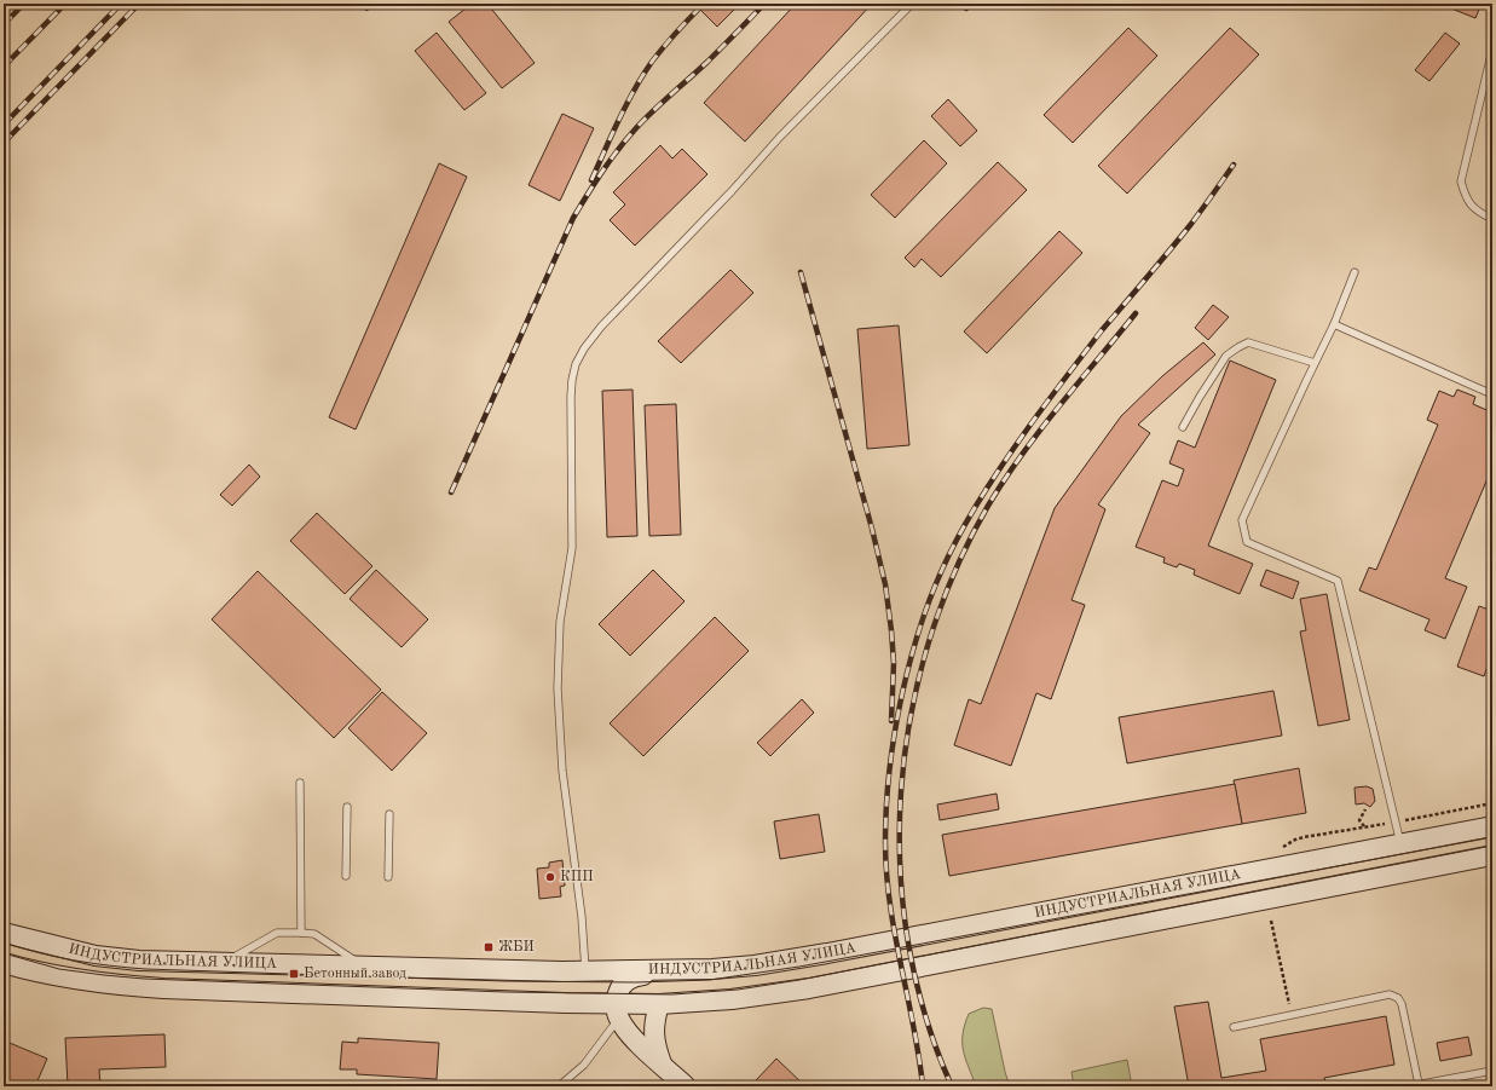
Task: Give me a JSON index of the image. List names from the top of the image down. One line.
{"streets":{"main road":["ИНДУСТРИАЛЬНАЯ УЛИЦА"]},"places":{"other":["КПП"],"transit":["ЖБИ","Бетонный завод"]}}
